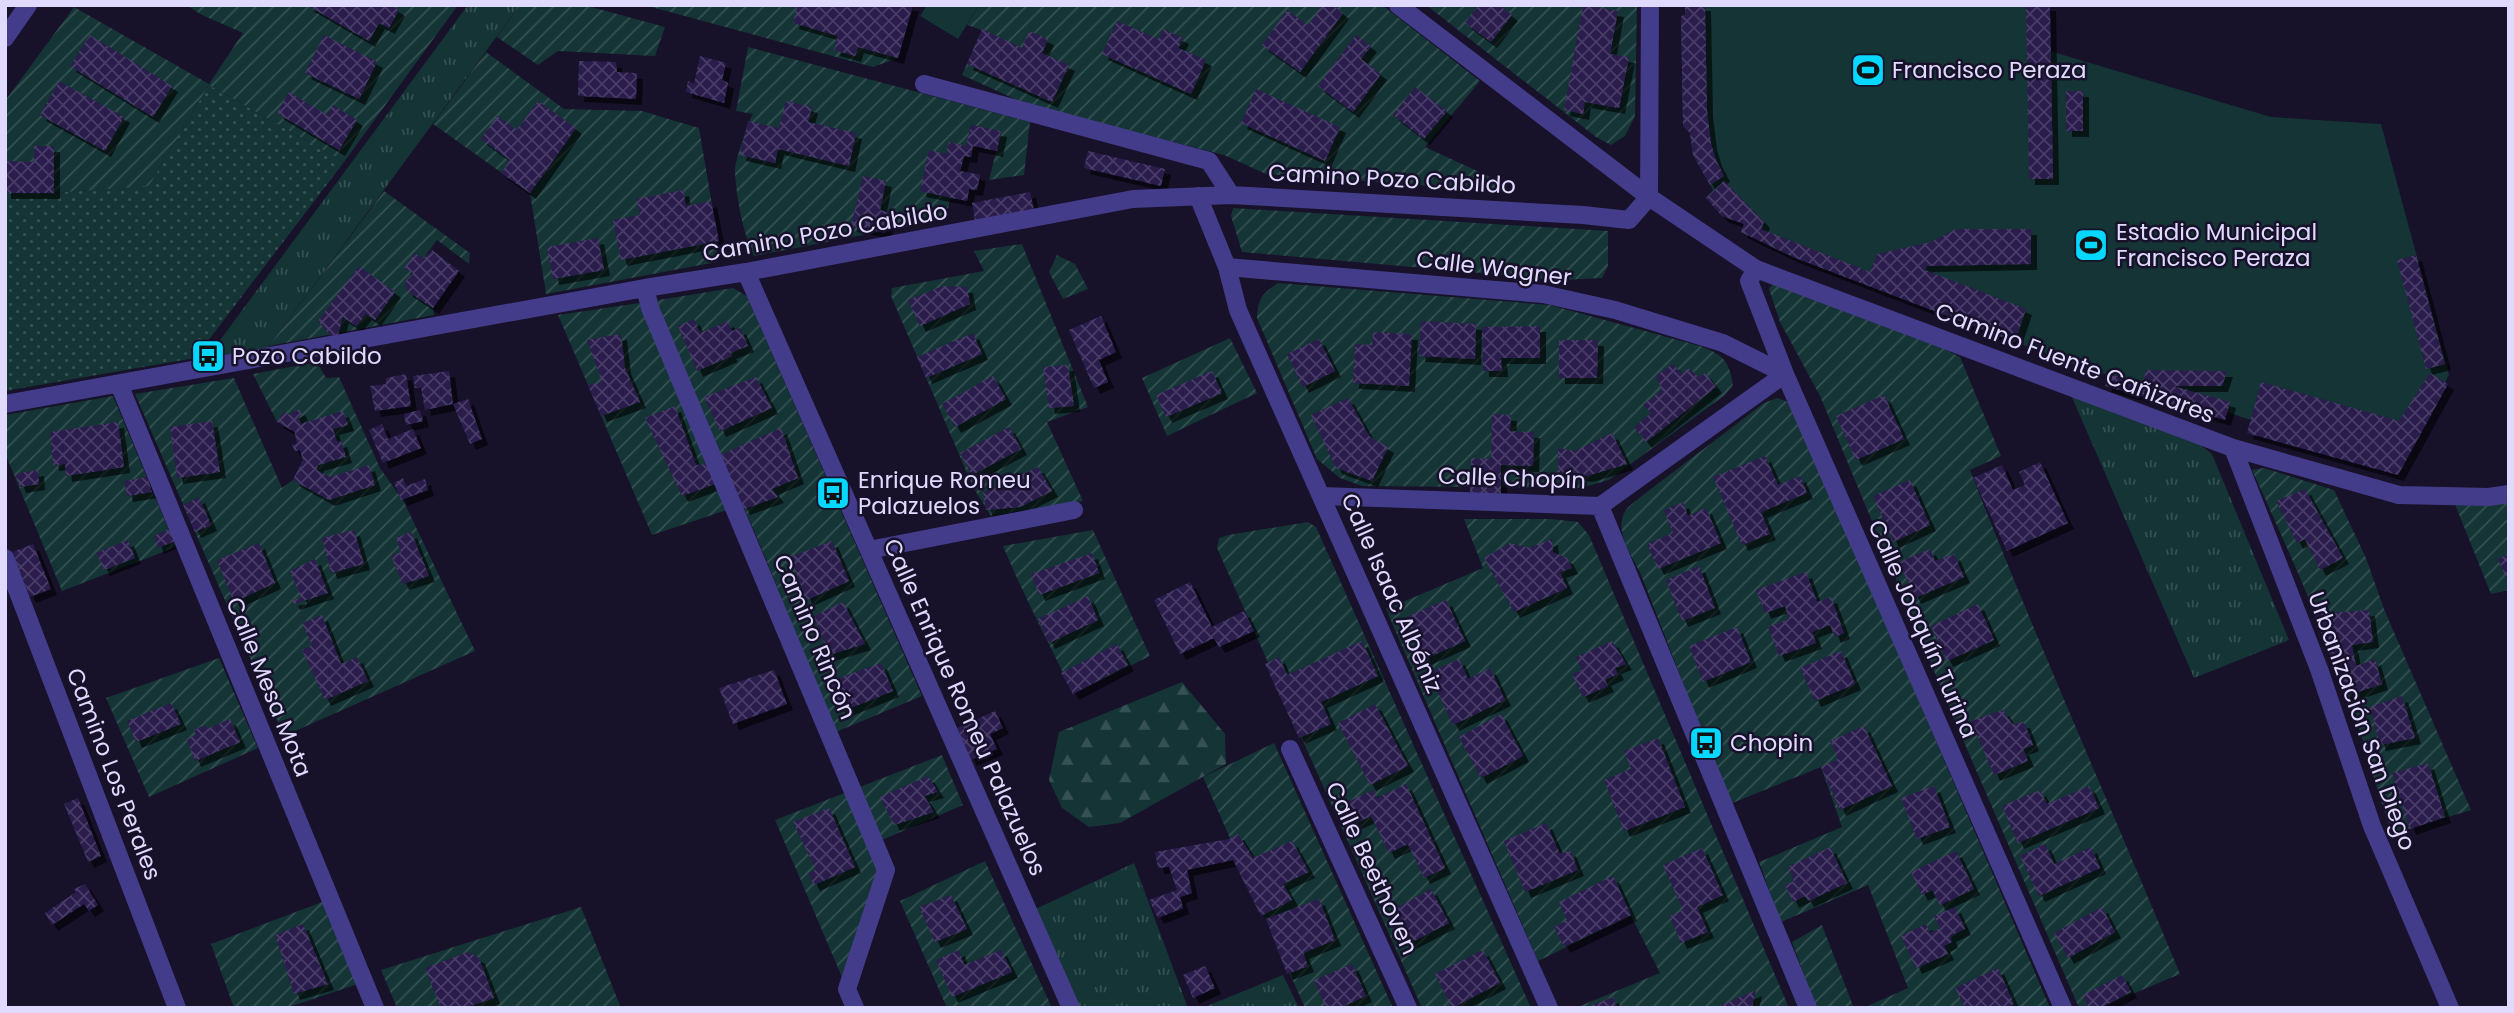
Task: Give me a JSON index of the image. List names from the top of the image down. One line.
{"streets":{"street":["Camino Pozo Cabildo","Calle Wagner","Camino Fuente Cañizares","Calle Chopín","Calle Isaac Albéniz","Calle Joaquín Turina","Camino Rincón","Calle Mesa Mota","Calle Enrique Romeu Palazuelos","Urbanización San Diego","Camino Los Perales","Calle Beethoven"]},"crossings":[["Camino Pozo Cabildo","Camino Fuente Cañizares"],["Camino Pozo Cabildo","Calle Isaac Albéniz"],["Camino Pozo Cabildo","Camino Rincón"],["Camino Pozo Cabildo","Calle Mesa Mota"],["Camino Pozo Cabildo","Calle Enrique Romeu Palazuelos"],["Calle Wagner","Calle Chopín"],["Calle Wagner","Calle Isaac Albéniz"],["Calle Wagner","Calle Joaquín Turina"],["Camino Fuente Cañizares","Calle Joaquín Turina"],["Camino Fuente Cañizares","Urbanización San Diego"],["Calle Chopín","Calle Isaac Albéniz"],["Calle Chopín","Calle Joaquín Turina"]],"places":{"sports":["Francisco Peraza","Estadio Municipal Francisco Peraza"],"bus stop":["Pozo Cabildo","Enrique Romeu Palazuelos","Chopin"]}}
